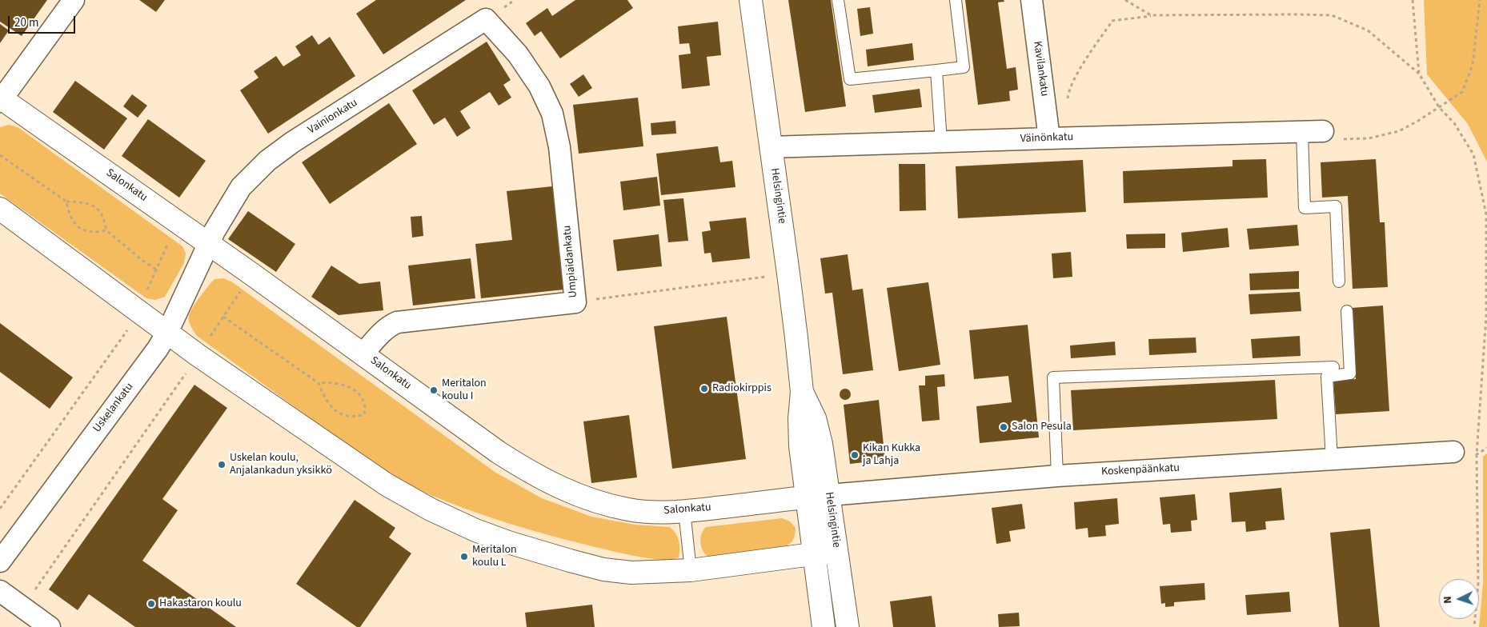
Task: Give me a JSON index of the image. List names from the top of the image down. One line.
{"streets":{"main road":["Salonkatu","Helsingintie"],"street":["Kavilankatu","Vainionkatu","Väinönkatu","Umpiaidankatu","Uskelankatu","Koskenpäänkatu"]},"crossings":[["Kavilankatu","Väinönkatu"],["Vainionkatu","Salonkatu"],["Vainionkatu","Umpiaidankatu"],["Vainionkatu","Uskelankatu"],["Väinönkatu","Helsingintie"],["Salonkatu","Helsingintie"],["Salonkatu","Umpiaidankatu"],["Salonkatu","Uskelankatu"],["Salonkatu","Koskenpäänkatu"],["Helsingintie","Koskenpäänkatu"]],"places":["Radiokirppis","Meritalon koulu I","Salon Pesula","Kikan Kukka ja Lahja","Uskelan koulu, Anjalankadun yksikkö","Meritalon koulu L","Hakastaron koulu"],"scale_bar":"20 m","north":"left"}
